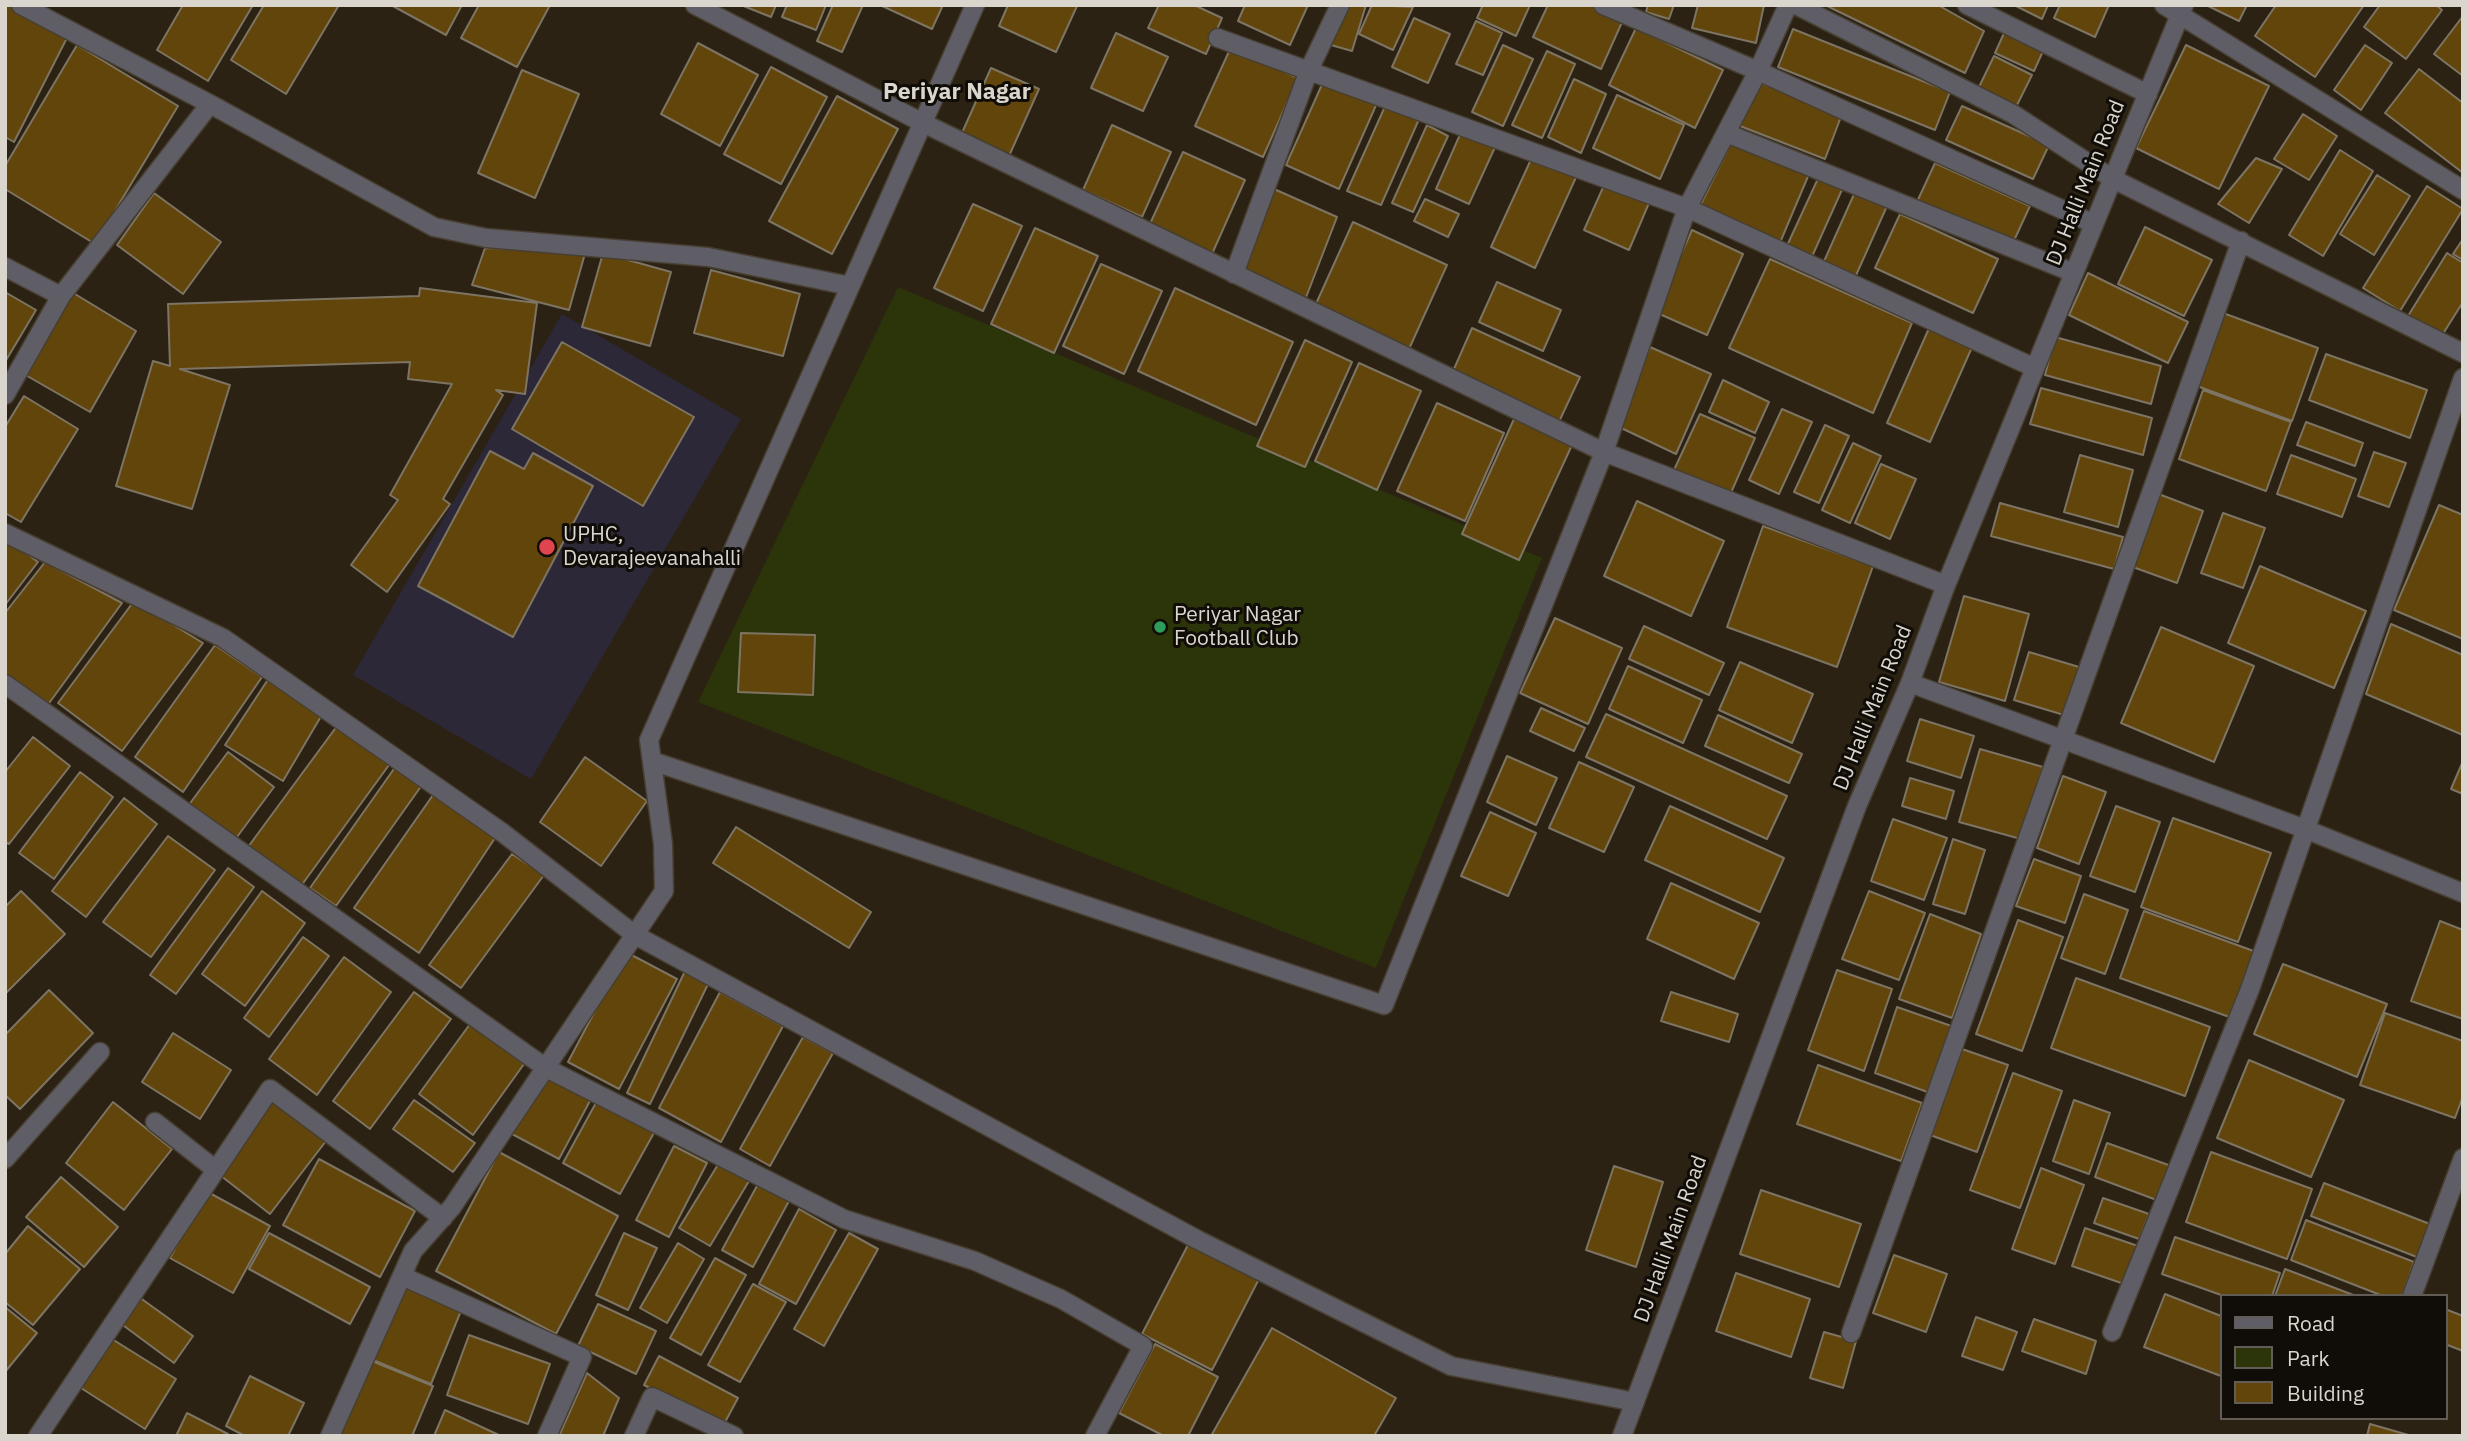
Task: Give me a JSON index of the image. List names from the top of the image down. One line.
{"streets":{"street":["DJ Halli Main Road"]},"districts":["Periyar Nagar"],"places":["UPHC, Devarajeevanahalli","Periyar Nagar Football Club"],"legend":["Road","Park","Building"]}
